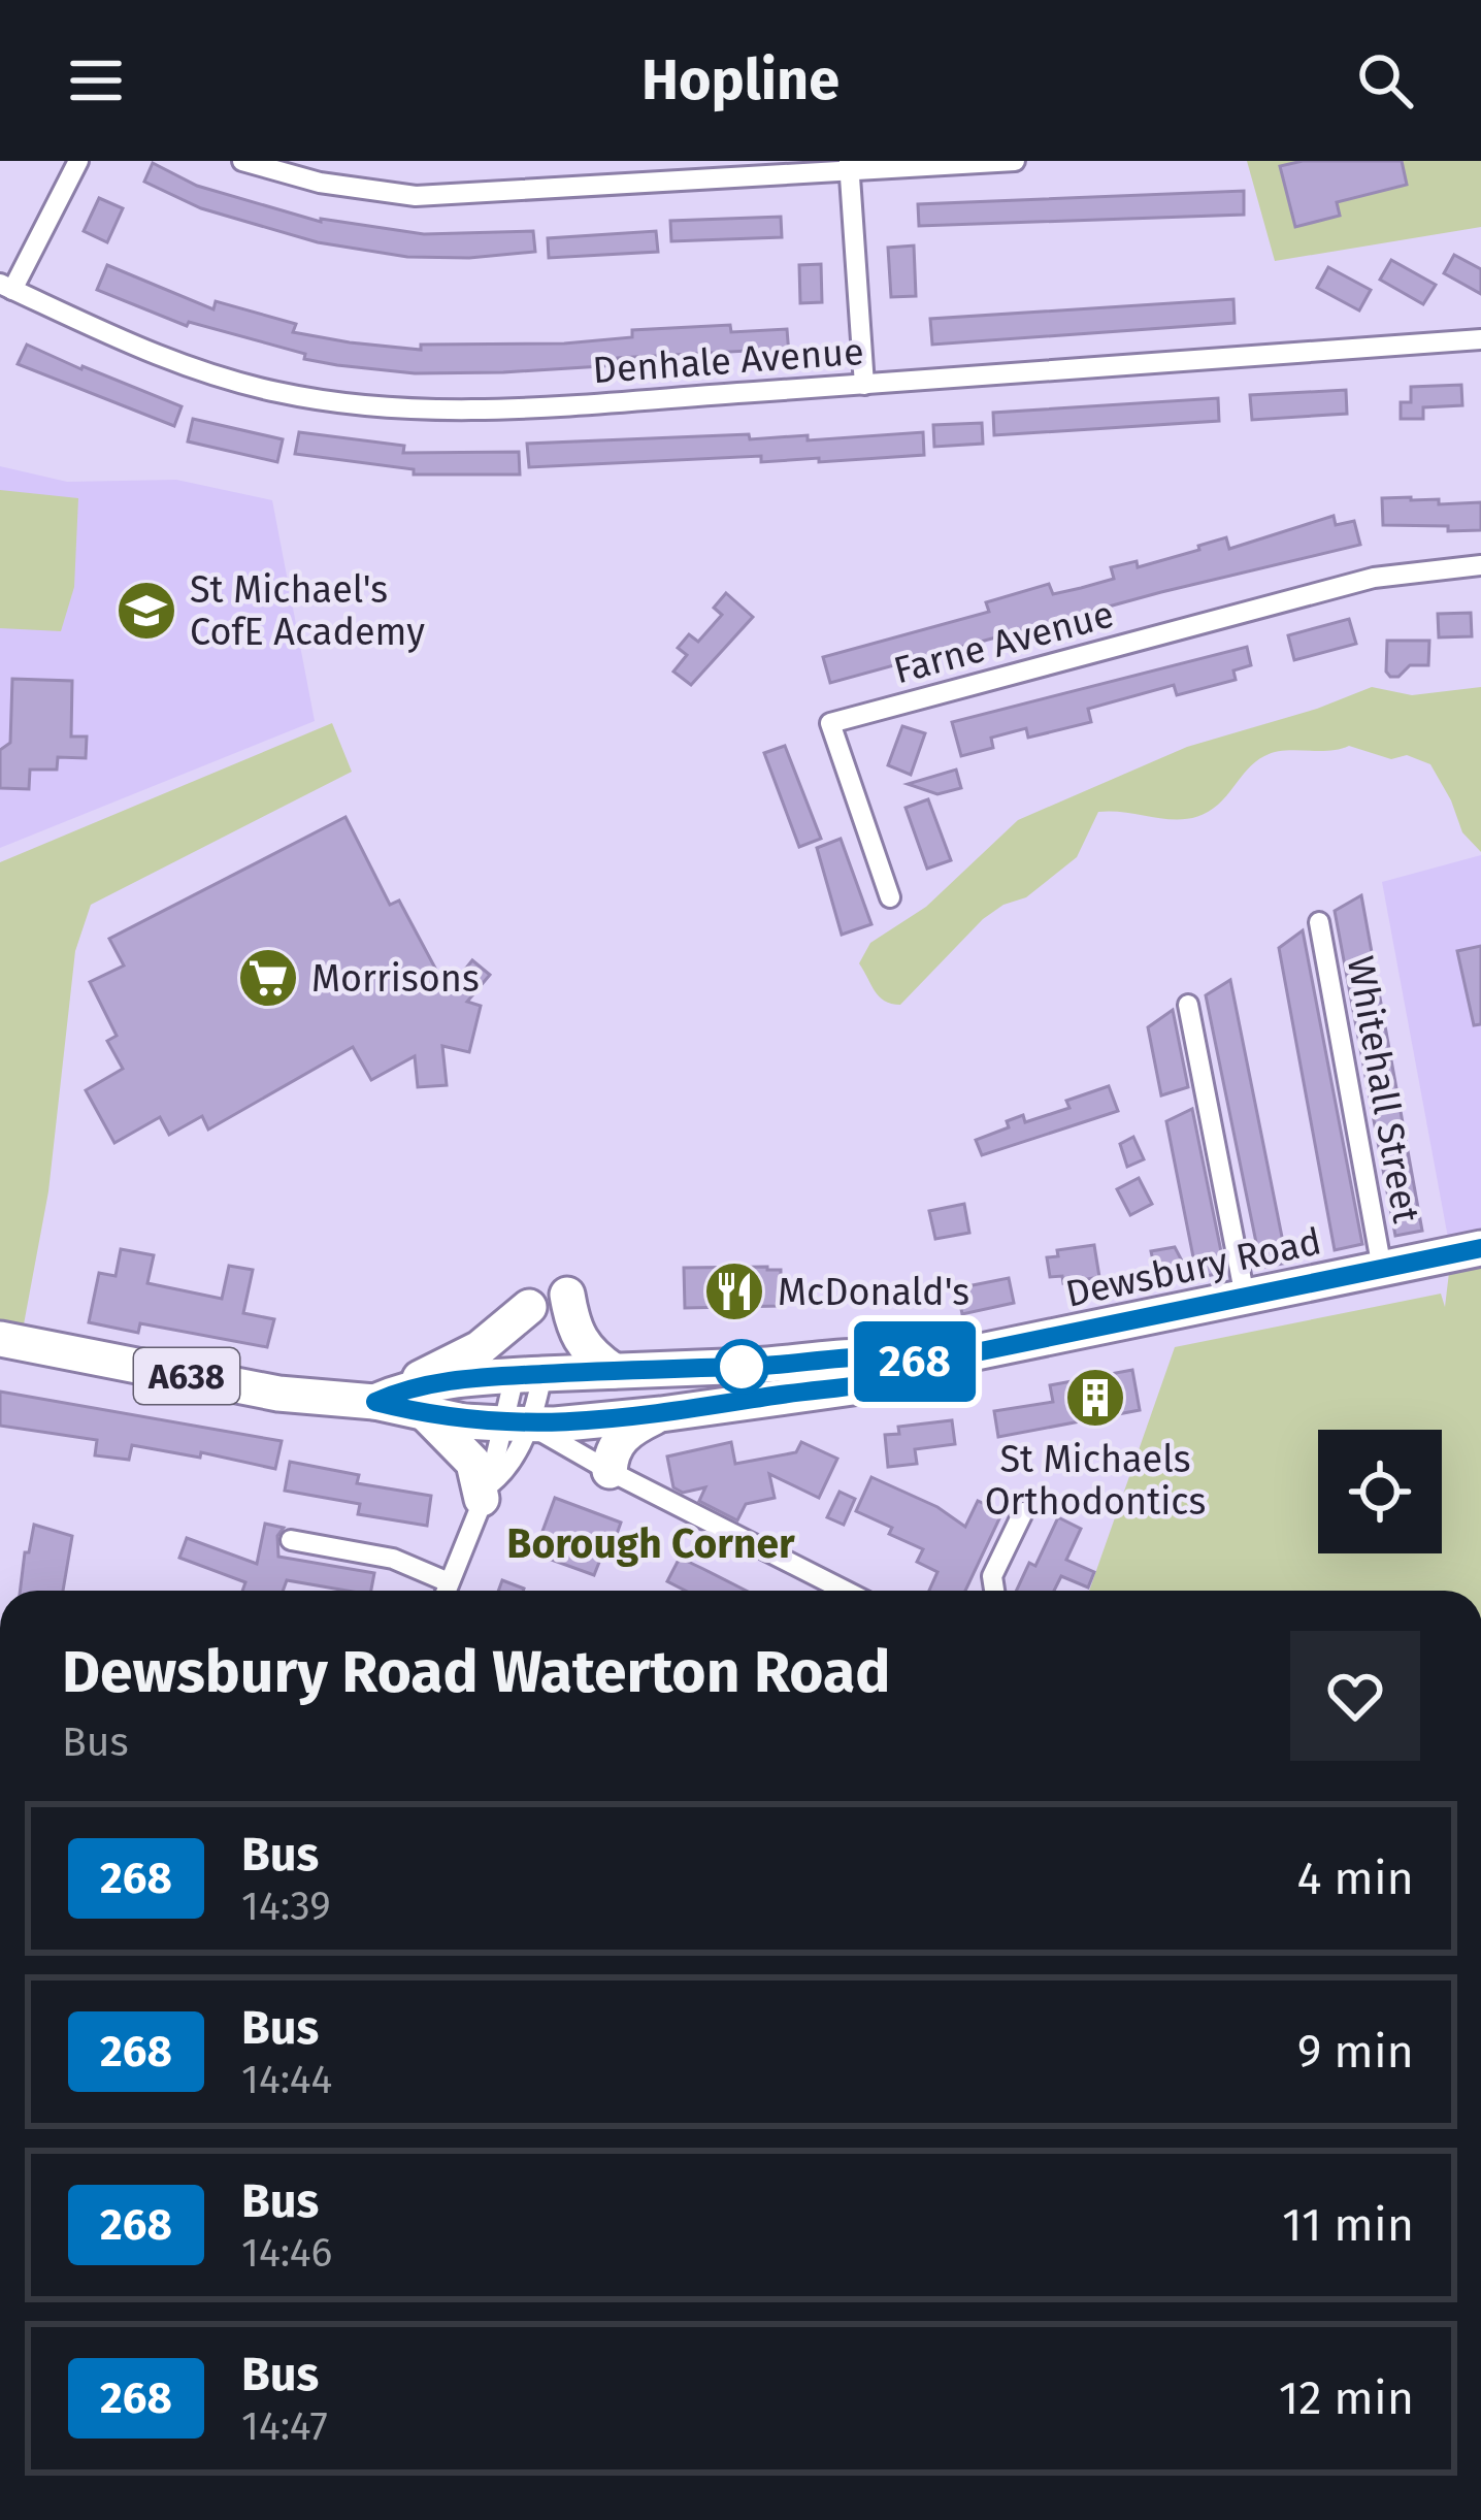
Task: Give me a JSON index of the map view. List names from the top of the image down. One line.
{"streets":{"highway":["Dewsbury Road","A638"],"street":["Denhale Avenue","Farne Avenue","Whitehall Street"]},"crossings":[["Whitehall Street","Dewsbury Road"]],"districts":["Borough Corner"],"places":{"school or university":["St Michael's CofE Academy"],"supermarket":["Morrisons"],"restaurant":["McDonald's"],"building":["St Michaels Orthodontics"]},"lines":["bus line 268"],"page":{"header":"Hopline","on_map":"268","heading":["Dewsbury Road Waterton Road","Bus"],"list":[{"mark":"268","name":"Bus","note":"14:39","value":"4 min"},{"mark":"268","name":"Bus","note":"14:44","value":"9 min"},{"mark":"268","name":"Bus","note":"14:46","value":"11 min"},{"mark":"268","name":"Bus","note":"14:47","value":"12 min"}]}}
